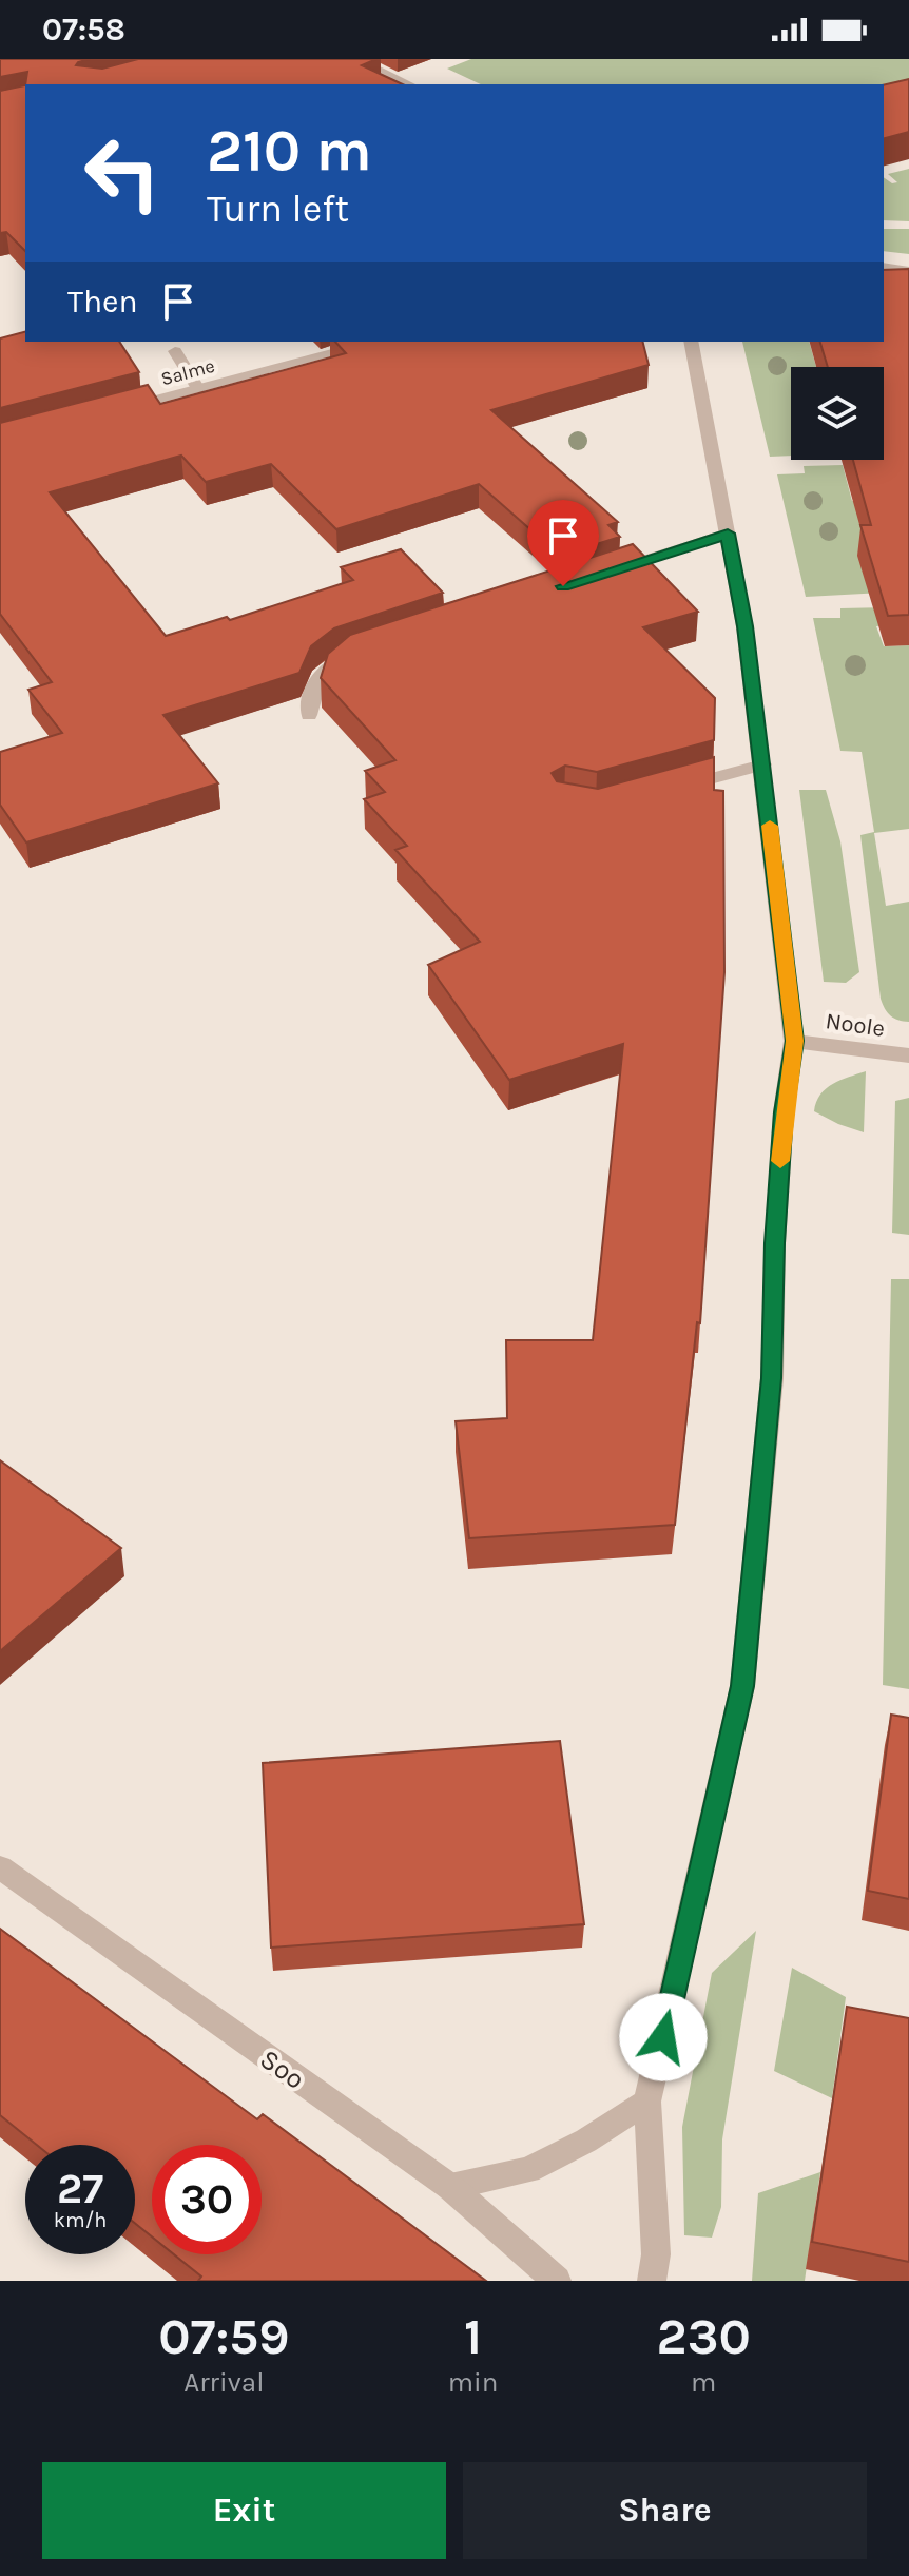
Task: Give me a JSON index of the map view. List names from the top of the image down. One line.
{"streets":{"street":["Salme","Noole","Soo"]},"page":{"status":"07:58","turn":["210 m","Turn left"],"then":"Then","speed":"27 km/h","limit":"30","eta":["07:59","Arrival","1","min","230","m"],"buttons":["Exit","Share"]}}
